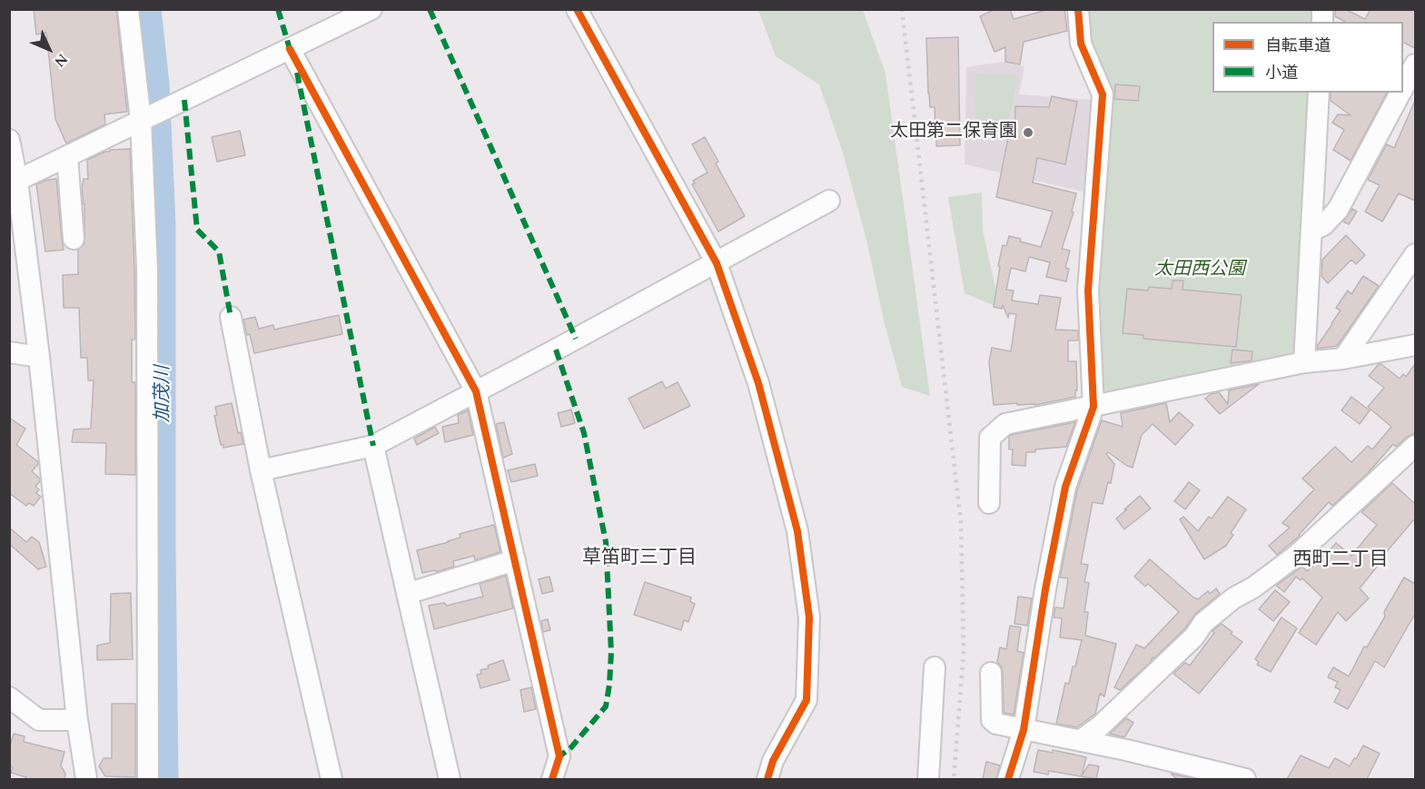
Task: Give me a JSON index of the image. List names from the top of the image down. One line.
{"districts":["草笛町三丁目","西町二丁目"],"water":["加茂川"],"parks":["太田西公園"],"places":["太田第二保育園"],"legend":["自転車道","小道"],"north":"bottom right"}
